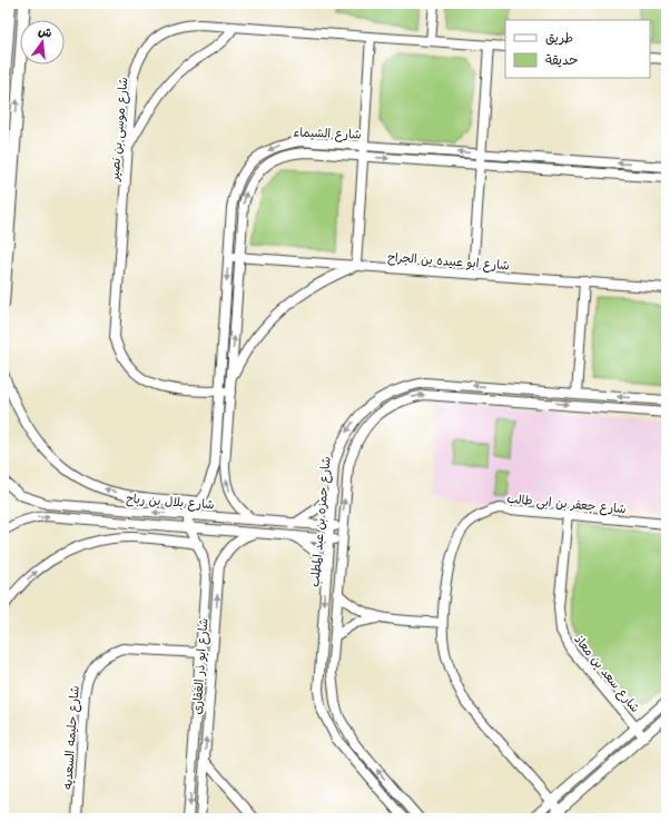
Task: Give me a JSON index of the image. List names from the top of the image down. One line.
{"streets":{"street":["شارع موسى بن نصير","شارع الشيماء","شارع ابو عبيده بن الجراح","شارع بلال بن رباح","شارع جعفر بن ابى طالب","شارع حمزه بن عبد المطلب","شارع ابو ذر الغفارى","شارع سعد بن معاذ","شارع حليمه السعديه"]},"crossings":[["شارع موسى بن نصير","شارع الشيماء"],["شارع الشيماء","شارع ابو عبيده بن الجراح"],["شارع الشيماء","شارع بلال بن رباح"],["شارع بلال بن رباح","شارع حمزه بن عبد المطلب"],["شارع بلال بن رباح","شارع ابو ذر الغفارى"],["شارع جعفر بن ابى طالب","شارع سعد بن معاذ"],["شارع ابو ذر الغفارى","شارع حليمه السعديه"]],"legend":["طريق","حديقة"],"north":"top"}
